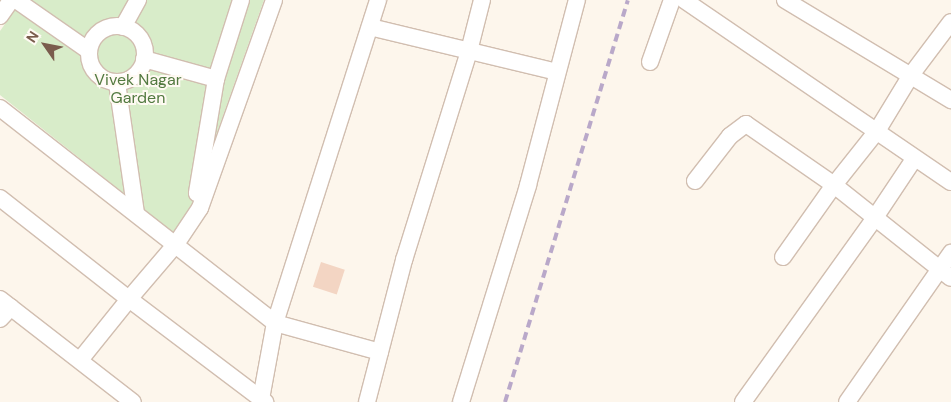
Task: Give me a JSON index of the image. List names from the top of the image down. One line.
{"parks":["Vivek Nagar Garden"],"north":"top left"}
